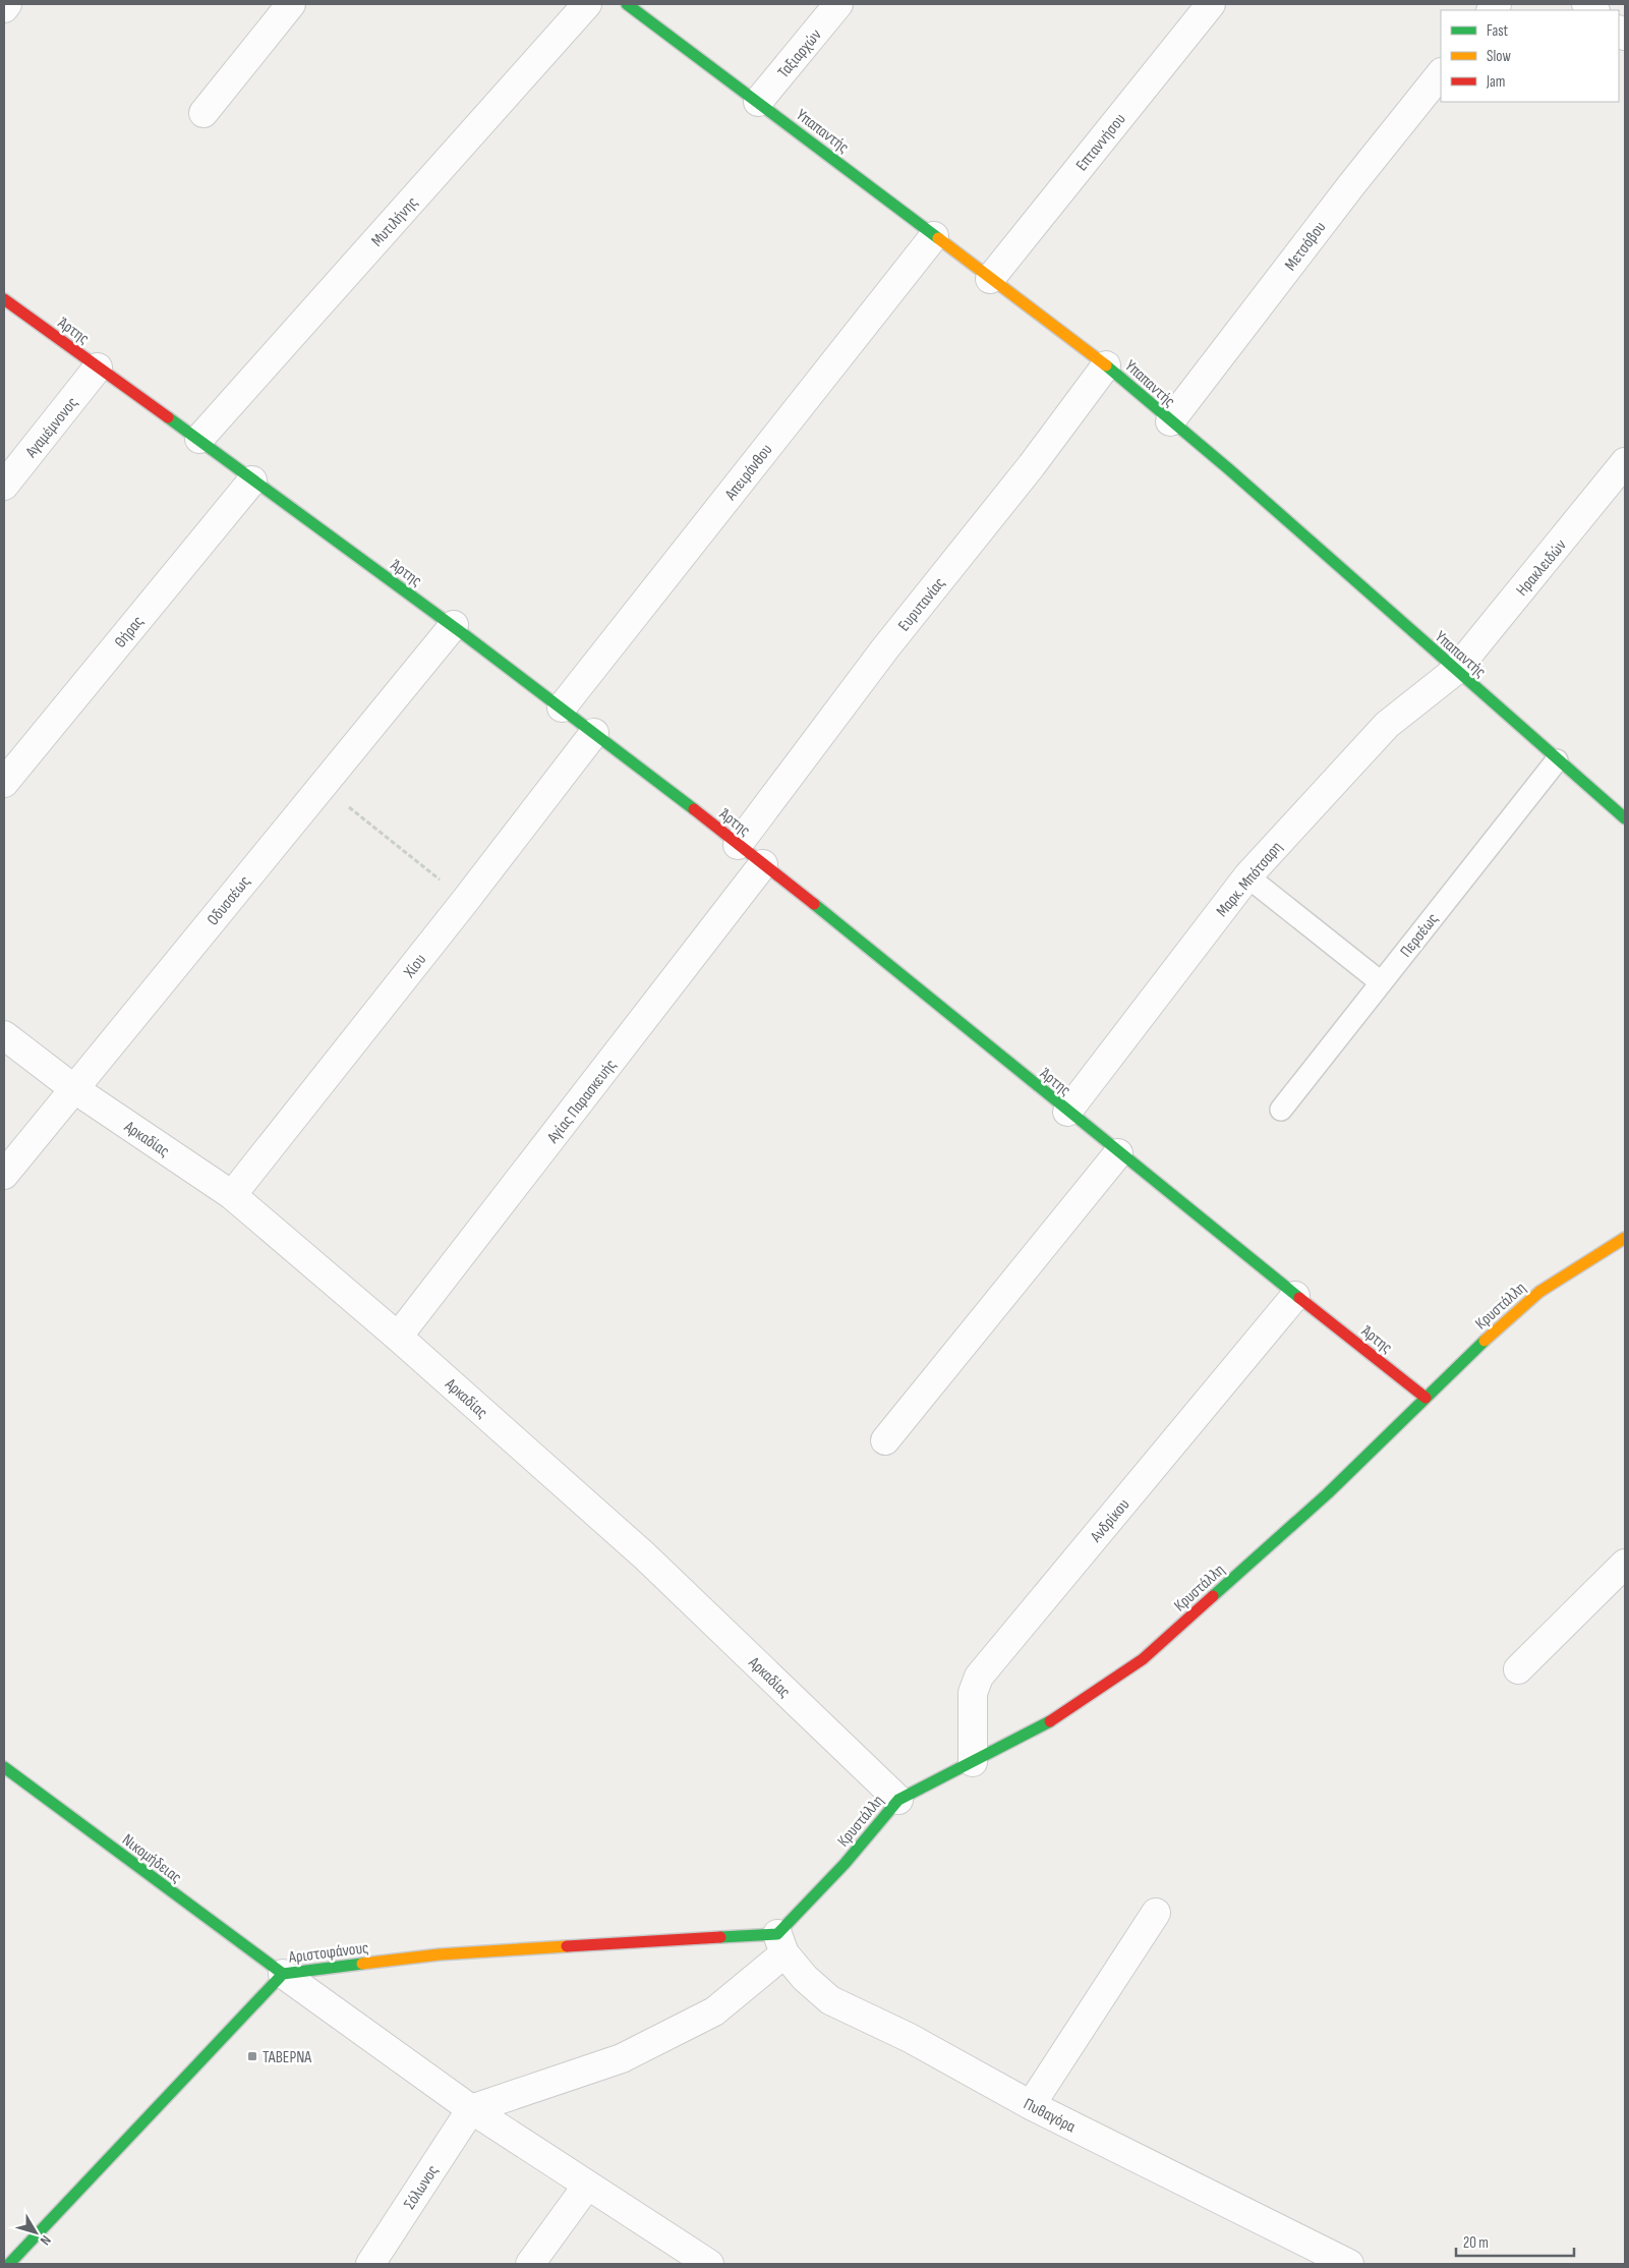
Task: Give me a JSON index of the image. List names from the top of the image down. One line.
{"streets":{"street":["Ταξιαρχών","Υπαπαντής","Επταννήσου","Μυτιλήνης","Μετσόβου","Άρτης","Αγαμέμνονος","Απειράνθου","Ηρακλειδών","Ευρυτανίας","Θήρας","Μαρκ. Μπότσαρη","Οδυσσέως","Χίου","Αγίας Παρασκευής","Αρκαδίας","Κρυστάλλη","Ανδρίκου","Νικομήδειας","Αριστοφάνους","Πυθαγόρα","Σόλωνος"],"lane":["Περσέως"]},"crossings":[["Ταξιαρχών","Υπαπαντής"],["Υπαπαντής","Επταννήσου"],["Υπαπαντής","Μετσόβου"],["Υπαπαντής","Απειράνθου"],["Υπαπαντής","Ηρακλειδών"],["Υπαπαντής","Ευρυτανίας"],["Υπαπαντής","Μαρκ. Μπότσαρη"],["Υπαπαντής","Περσέως"],["Μυτιλήνης","Άρτης"],["Άρτης","Αγαμέμνονος"],["Άρτης","Απειράνθου"],["Άρτης","Ευρυτανίας"],["Άρτης","Θήρας"],["Άρτης","Μαρκ. Μπότσαρη"],["Άρτης","Οδυσσέως"],["Άρτης","Χίου"],["Άρτης","Αγίας Παρασκευής"],["Άρτης","Κρυστάλλη"],["Άρτης","Ανδρίκου"],["Ηρακλειδών","Μαρκ. Μπότσαρη"],["Οδυσσέως","Αρκαδίας"],["Χίου","Αρκαδίας"],["Αγίας Παρασκευής","Αρκαδίας"],["Αρκαδίας","Κρυστάλλη"],["Κρυστάλλη","Ανδρίκου"],["Κρυστάλλη","Αριστοφάνους"],["Κρυστάλλη","Πυθαγόρα"],["Νικομήδειας","Αριστοφάνους"],["Αριστοφάνους","Πυθαγόρα"]],"places":{"transit":["ΤΑΒΕΡΝΑ"]},"legend":["Fast","Slow","Jam"],"scale_bar":"20 m","north":"bottom right"}
